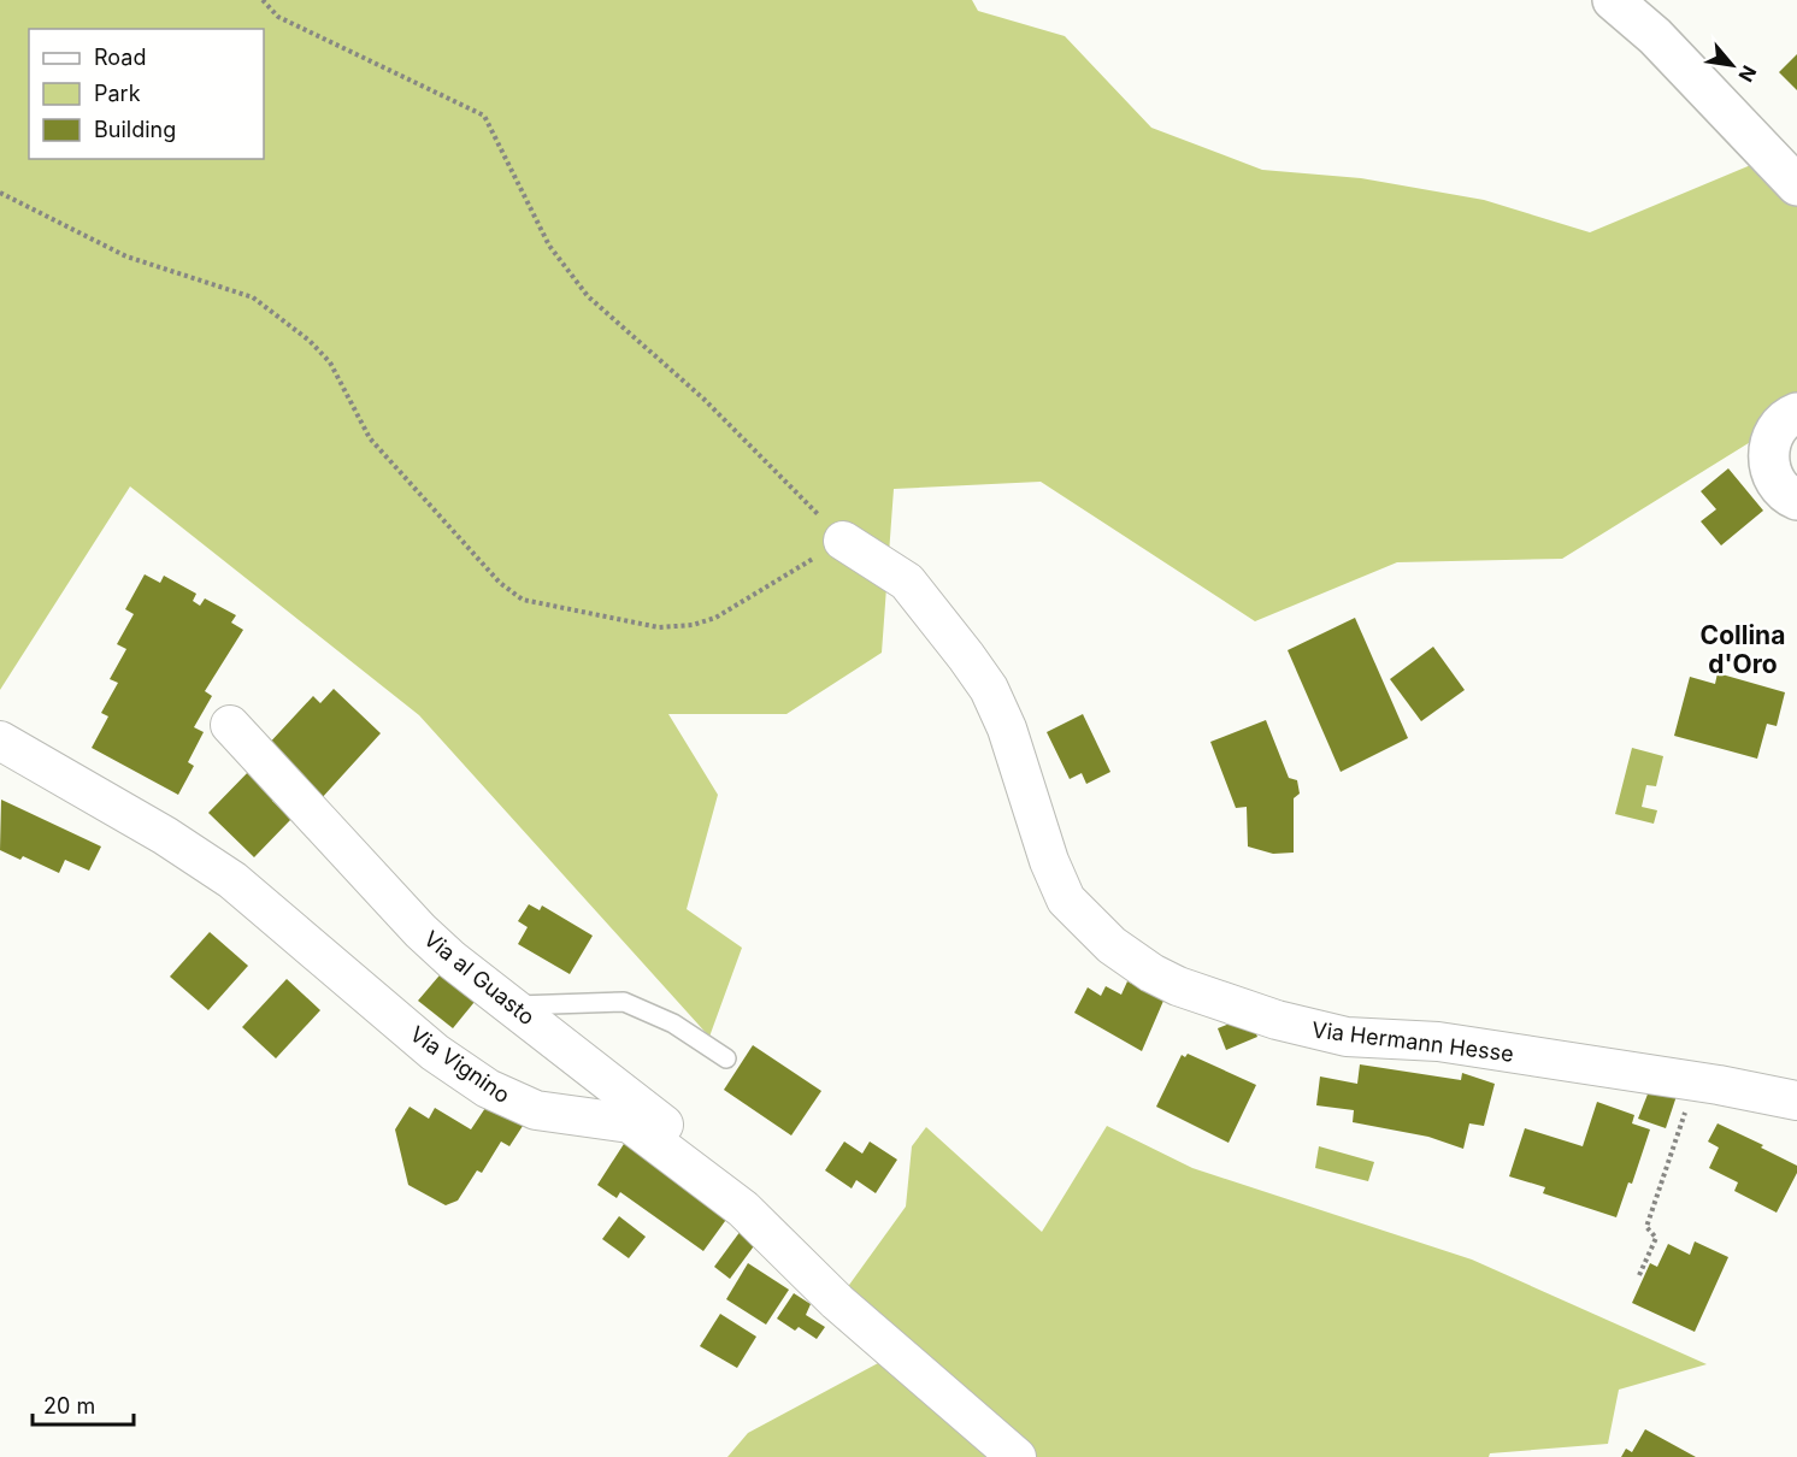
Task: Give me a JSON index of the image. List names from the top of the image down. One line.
{"streets":{"street":["Via al Guasto","Via Hermann Hesse","Via Vignino"]},"crossings":[["Via al Guasto","Via Vignino"]],"districts":["Collina d'Oro"],"legend":["Road","Park","Building"],"scale_bar":"20 m","north":"bottom right"}
